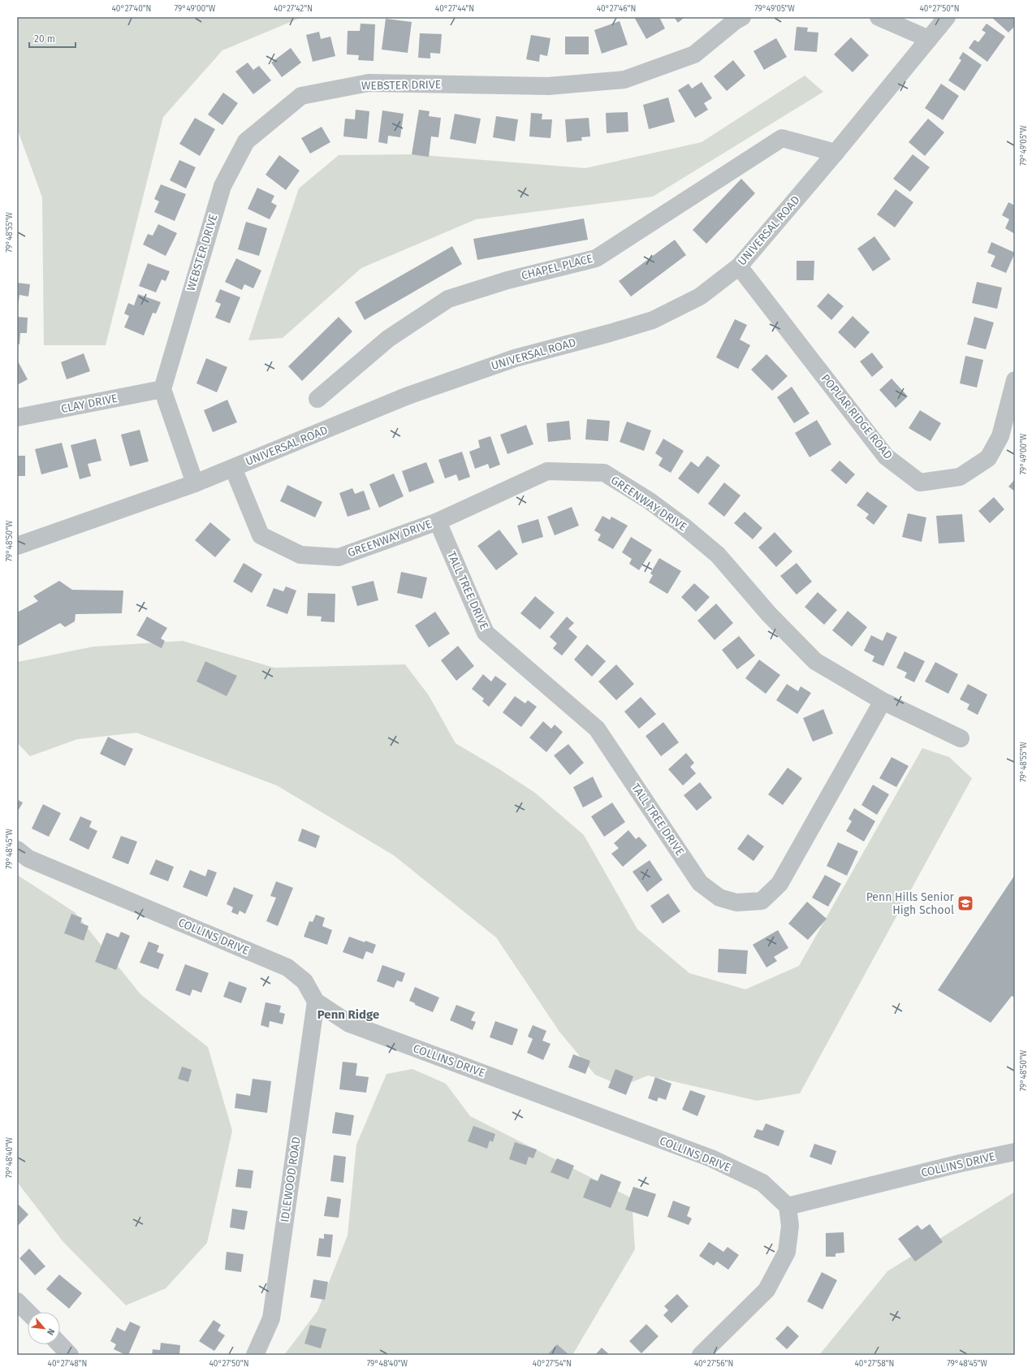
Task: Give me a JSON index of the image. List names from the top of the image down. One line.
{"streets":{"street":["WEBSTER DRIVE","UNIVERSAL ROAD","CHAPEL PLACE","CLAY DRIVE","POPLAR RIDGE ROAD","GREENWAY DRIVE","TALL TREE DRIVE","COLLINS DRIVE","IDLEWOOD ROAD"]},"crossings":[["WEBSTER DRIVE","CLAY DRIVE"],["UNIVERSAL ROAD","CHAPEL PLACE"],["UNIVERSAL ROAD","POPLAR RIDGE ROAD"],["UNIVERSAL ROAD","GREENWAY DRIVE"],["GREENWAY DRIVE","TALL TREE DRIVE"],["COLLINS DRIVE","IDLEWOOD ROAD"]],"districts":["Penn Ridge"],"places":{"school or university":["Penn Hills Senior High School"]},"scale_bar":"20 m","north":"bottom right","coordinates":["40°27'40\"N","79°49'00\"W","40°27'42\"N","40°27'44\"N","40°27'46\"N","79°49'05\"W","40°27'50\"N","79°48'55\"W","79°48'50\"W","79°48'45\"W","79°48'40\"W","40°27'48\"N","40°27'54\"N","40°27'56\"N","40°27'58\"N"]}
